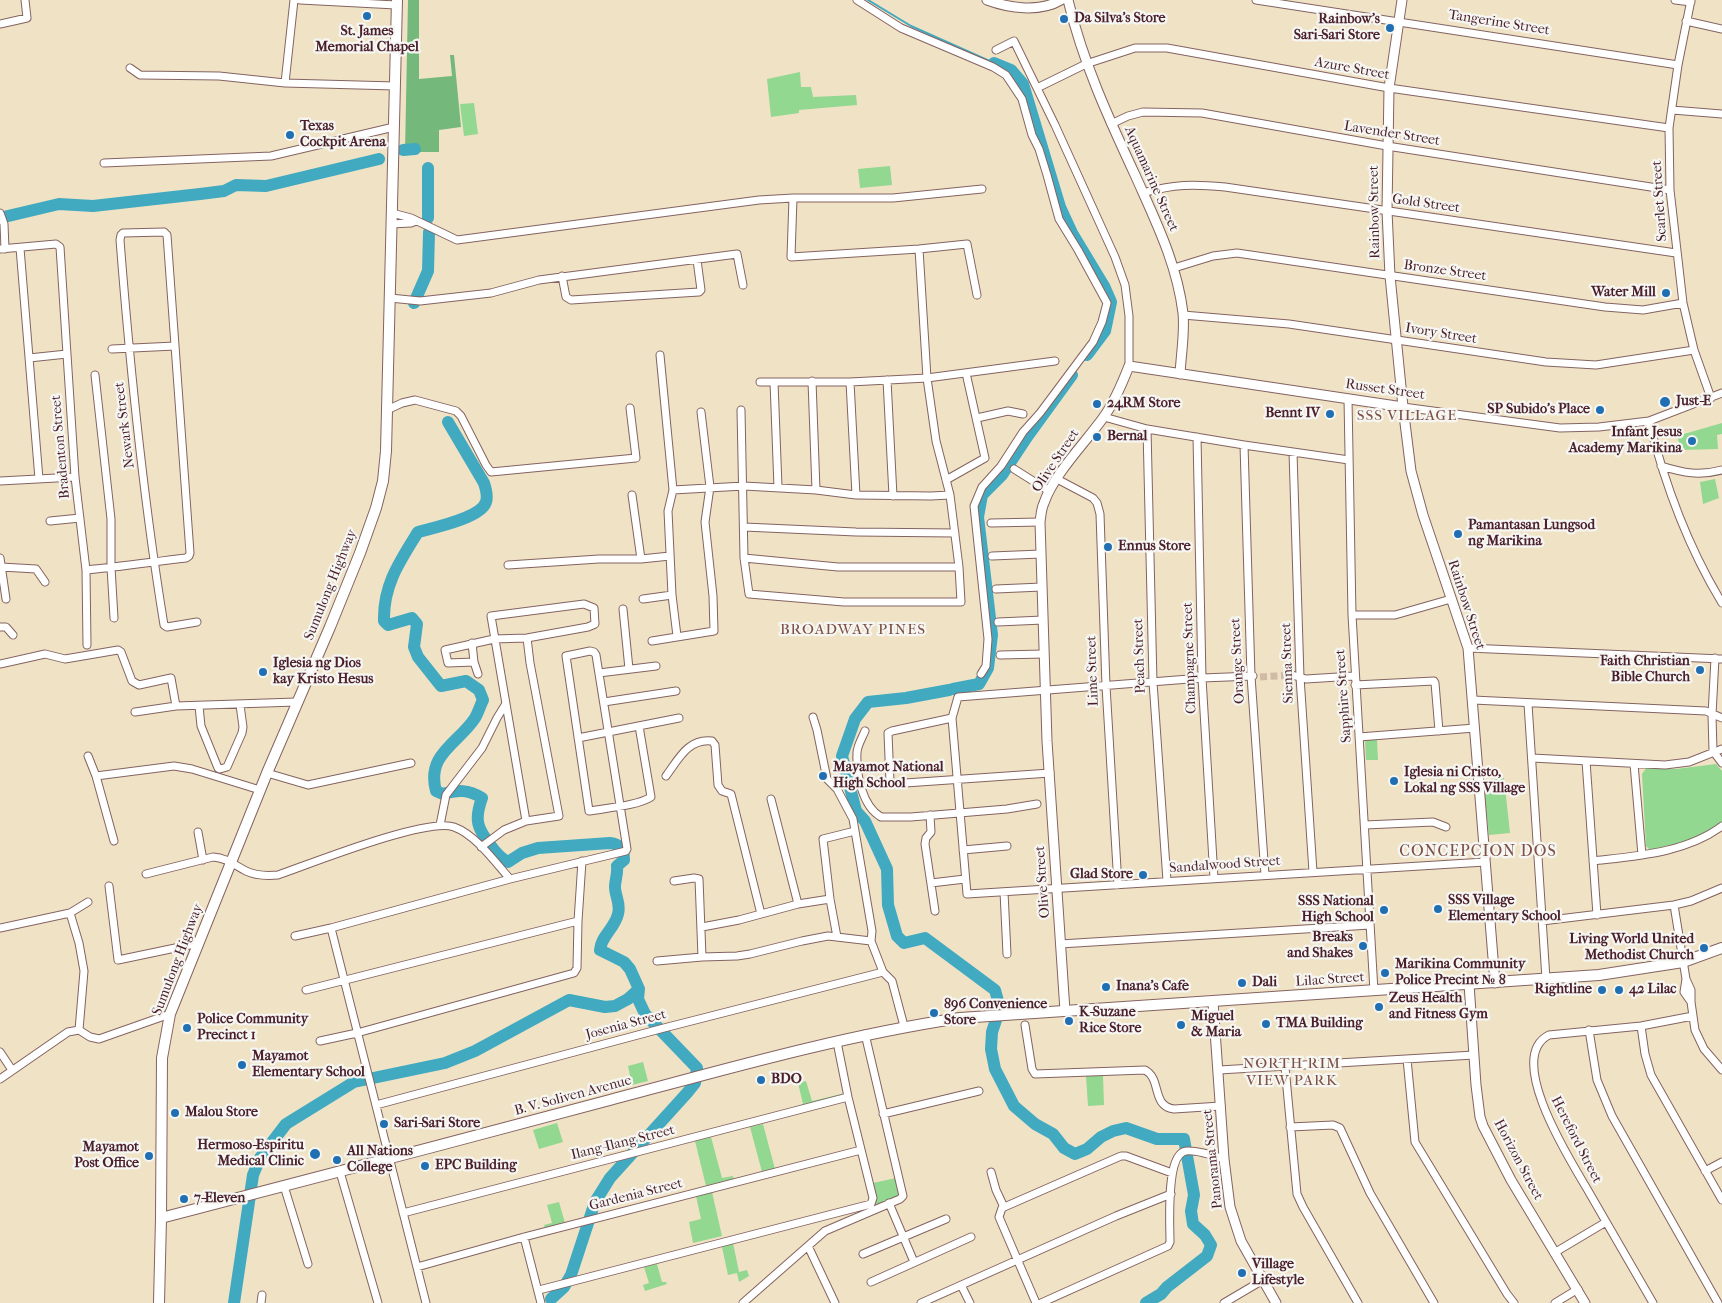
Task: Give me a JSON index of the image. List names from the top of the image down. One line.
{"streets":{"main road":["Sumulong Highway","Lilac Street","B. V. Soliven Avenue"],"street":["Tangerine Street","Azure Street","Lavender Street","Aquamarine Street","Scarlet Street","Gold Street","Rainbow Street","Bronze Street","Ivory Street","Russet Street","Newark Street","Bradenton Street","Olive Street","Peach Street","Champagne Street","Orange Street","Sienna Street","Lime Street","Sapphire Street","Sandalwood Street","Josenia Street","Hereford Street","Ilang-Ilang Street","Panorama Street","Horizon Street","Gardenia Street"]},"crossings":[["Tangerine Street","Scarlet Street"],["Tangerine Street","Rainbow Street"],["Azure Street","Aquamarine Street"],["Azure Street","Scarlet Street"],["Azure Street","Rainbow Street"],["Azure Street","Olive Street"],["Lavender Street","Aquamarine Street"],["Lavender Street","Scarlet Street"],["Lavender Street","Rainbow Street"],["Aquamarine Street","Gold Street"],["Aquamarine Street","Bronze Street"],["Aquamarine Street","Ivory Street"],["Aquamarine Street","Russet Street"],["Scarlet Street","Gold Street"],["Scarlet Street","Bronze Street"],["Scarlet Street","Ivory Street"],["Scarlet Street","Russet Street"],["Gold Street","Rainbow Street"],["Rainbow Street","Bronze Street"],["Rainbow Street","Ivory Street"],["Rainbow Street","Russet Street"],["Rainbow Street","Sandalwood Street"],["Rainbow Street","Lilac Street"],["Russet Street","Olive Street"],["Russet Street","Sapphire Street"],["Olive Street","Lime Street"],["Olive Street","Sandalwood Street"],["Olive Street","Lilac Street"],["Sumulong Highway","B. V. Soliven Avenue"],["Peach Street","Sandalwood Street"],["Champagne Street","Sandalwood Street"],["Orange Street","Sandalwood Street"],["Sienna Street","Sandalwood Street"],["Lime Street","Sandalwood Street"],["Sapphire Street","Sandalwood Street"],["Sapphire Street","Lilac Street"],["Lilac Street","B. V. Soliven Avenue"],["Lilac Street","Panorama Street"],["Lilac Street","Horizon Street"]],"districts":["SSS VILLAGE","BROADWAY PINES","CONCEPCION DOS","NORTH RIM VIEW PARK"],"places":["St. James Memorial Chapel","Da Silva's Store","Rainbow's Sari-Sari Store","Texas Cockpit Arena","Water Mill","Just-E","24RM Store","SP Subido's Place","Bennt IV","Bernal","Infant Jesus Academy Marikina","Pamantasan Lungsod ng Marikina","Ennus Store","Faith Christian Bible Church","Iglesia ng Dios kay Kristo Hesus","Mayamot National High School","Iglesia ni Cristo, Lokal ng SSS Village","Glad Store","SSS Village Elementary School","SSS National High School","Breaks and Shakes","Living World United Methodist Church","Marikina Community Police Precint № 8","Dali","Inana's Cafe","Rightline","42 Lilac","Zeus Health and Fitness Gym","896 Convenience Store","K-Suzane Rice Store","TMA Building","Miguel & Maria","Police Community Precinct 1","Mayamot Elementary School","BDO","Malou Store","Sari-Sari Store","Hermoso-Espiritu Medical Clinic","Mayamot Post Office","All Nations College","EPC Building","7-Eleven","Village Lifestyle"]}
